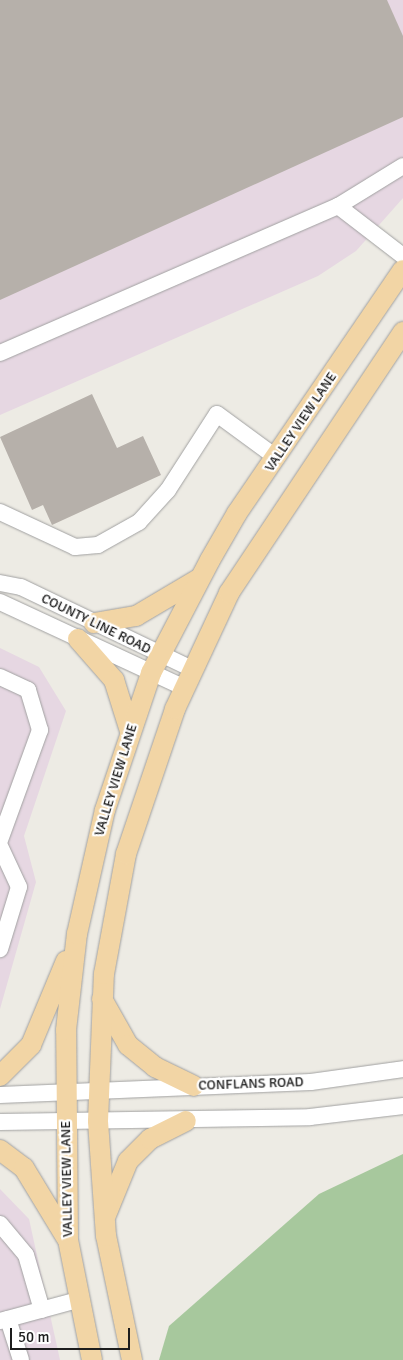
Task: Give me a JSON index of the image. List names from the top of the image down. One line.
{"streets":{"main road":["VALLEY VIEW LANE"],"street":["COUNTY LINE ROAD","CONFLANS ROAD"]},"crossings":[["VALLEY VIEW LANE","COUNTY LINE ROAD"],["VALLEY VIEW LANE","CONFLANS ROAD"]],"scale_bar":"50 m"}
